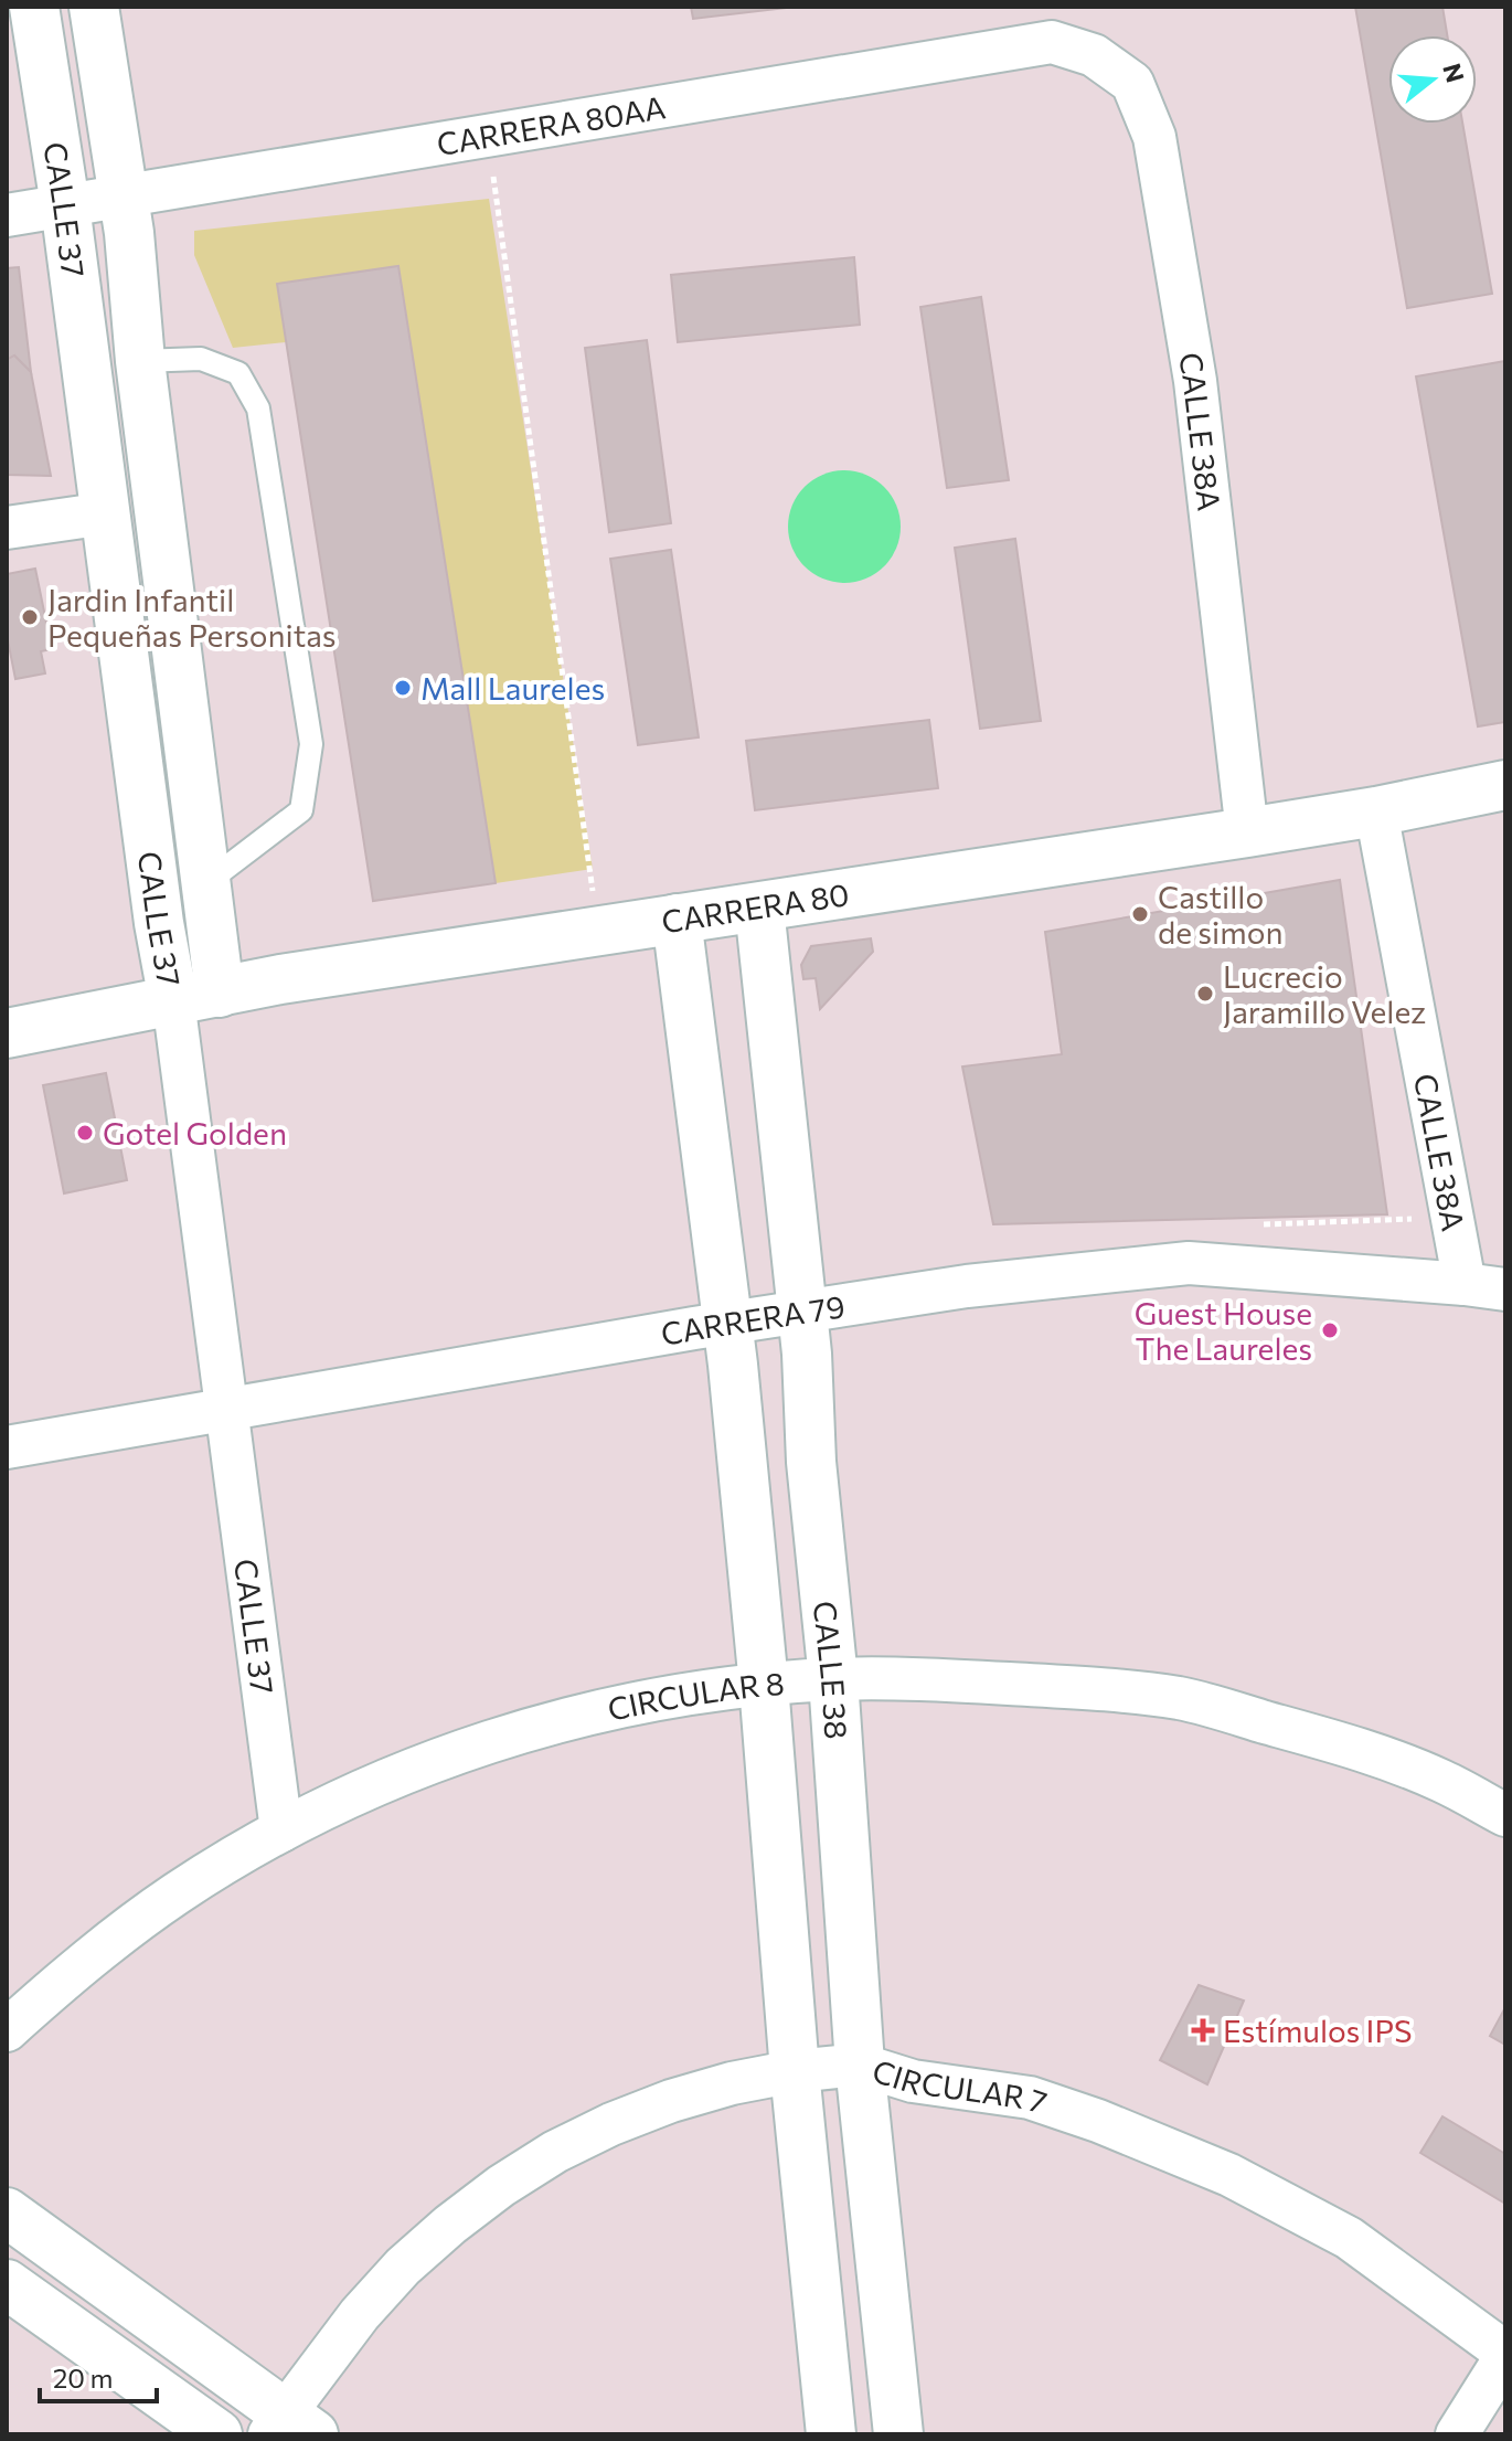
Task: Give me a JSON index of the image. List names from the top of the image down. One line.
{"streets":{"street":["CARRERA 80AA","CALLE 37","CALLE 38A","CARRERA 80","CARRERA 79","CALLE 38","CIRCULAR 8","CIRCULAR 7"]},"crossings":[["CARRERA 80AA","CALLE 37"],["CARRERA 80AA","CALLE 38A"],["CALLE 37","CARRERA 80"],["CALLE 37","CARRERA 79"],["CALLE 37","CIRCULAR 8"],["CALLE 38A","CARRERA 80"],["CALLE 38A","CARRERA 79"],["CARRERA 80","CALLE 38"],["CARRERA 79","CALLE 38"],["CALLE 38","CIRCULAR 8"],["CALLE 38","CIRCULAR 7"]],"places":{"other":["Jardin Infantil Pequeñas Personitas","Mall Laureles","Castillo de simon","Lucrecio Jaramillo Velez","Gotel Golden","Guest House The Laureles"],"health":["Estímulos IPS"]},"scale_bar":"20 m","north":"right"}
